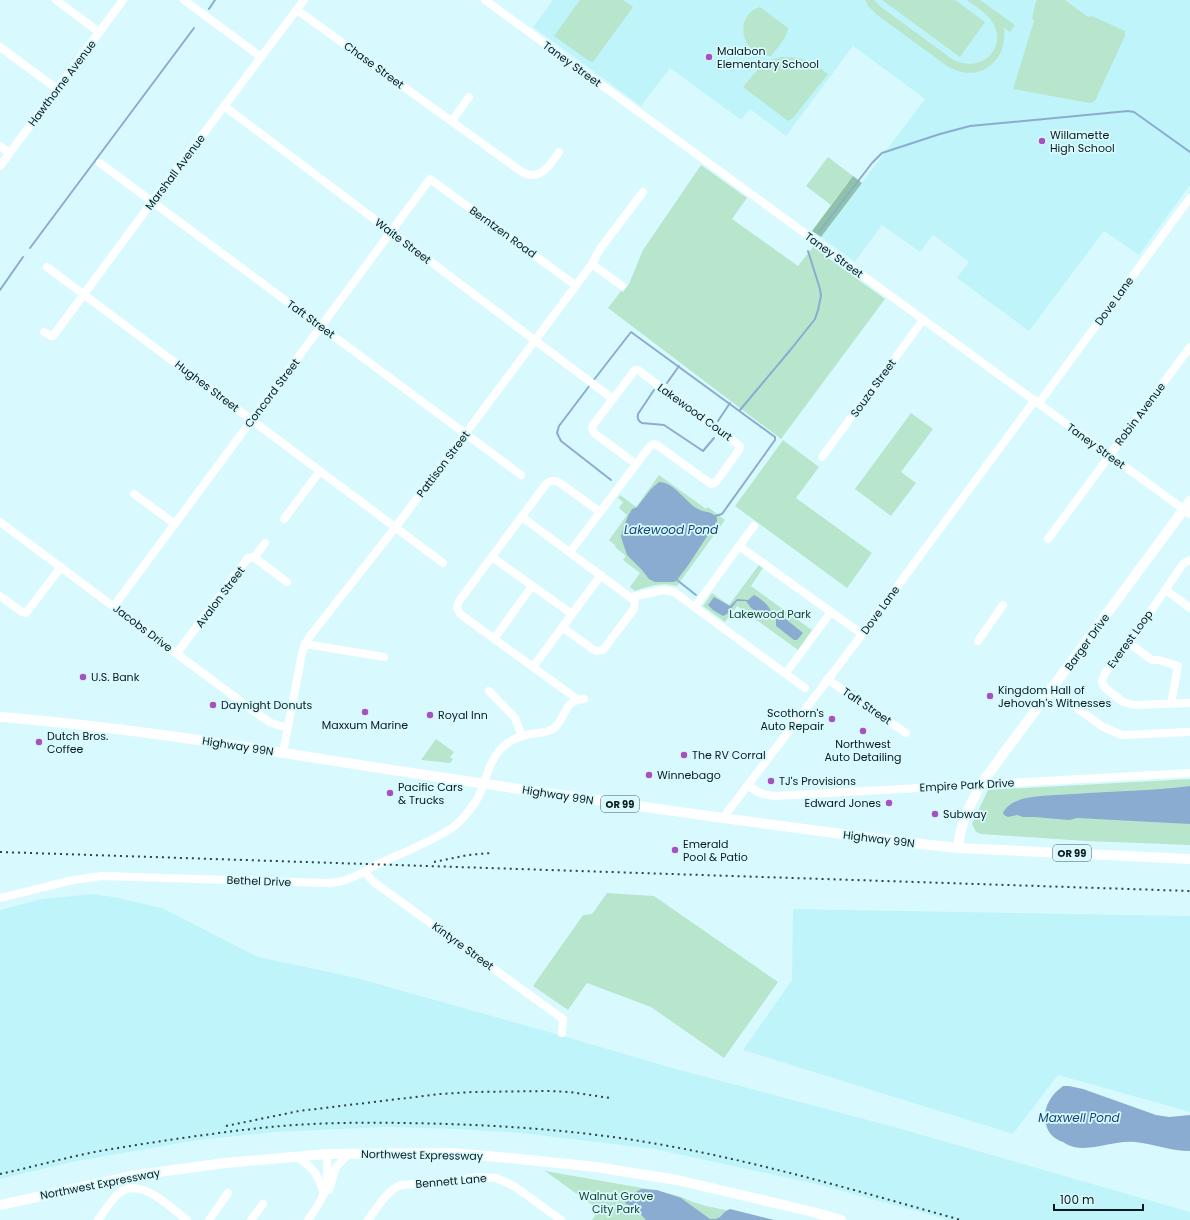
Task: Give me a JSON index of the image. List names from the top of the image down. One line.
{"streets":{"main road":["Barger Drive","Highway 99N","OR 99","Northwest Expressway"],"street":["Taney Street","Chase Street","Hawthorne Avenue","Marshall Avenue","Berntzen Road","Waite Street","Dove Lane","Taft Street","Hughes Street","Souza Street","Concord Street","Lakewood Court","Robin Avenue","Pattison Street","Avalon Street","Jacobs Drive","Everest Loop","Empire Park Drive","Bethel Drive","Kintyre Street","Bennett Lane"]},"crossings":[["Taney Street","Dove Lane"],["Taney Street","Souza Street"],["Taney Street","Robin Avenue"],["Taney Street","Barger Drive"],["Chase Street","Marshall Avenue"],["Marshall Avenue","Waite Street"],["Marshall Avenue","Taft Street"],["Marshall Avenue","Hughes Street"],["Berntzen Road","Concord Street"],["Berntzen Road","Pattison Street"],["Waite Street","Concord Street"],["Waite Street","Lakewood Court"],["Waite Street","Pattison Street"],["Dove Lane","Taft Street"],["Dove Lane","Highway 99N"],["Dove Lane","Empire Park Drive"],["Taft Street","Concord Street"],["Taft Street","Pattison Street"],["Hughes Street","Concord Street"],["Hughes Street","Pattison Street"],["Concord Street","Jacobs Drive"],["Pattison Street","Jacobs Drive"],["Pattison Street","Highway 99N"],["Avalon Street","Jacobs Drive"],["Barger Drive","Highway 99N"],["Barger Drive","Empire Park Drive"],["Highway 99N","Bethel Drive"],["Bethel Drive","Kintyre Street"]],"water":["Lakewood Pond","Maxwell Pond"],"parks":["Lakewood Park","Walnut Grove City Park"],"places":["Malabon Elementary School","Willamette High School","U.S. Bank","Kingdom Hall of Jehovah's Witnesses","Daynight Donuts","Maxxum Marine","Royal Inn","Scothorn's Auto Repair","Northwest Auto Detailing","Dutch Bros. Coffee","The RV Corral","Winnebago","TJ's Provisions","Pacific Cars & Trucks","Edward Jones","Subway","Emerald Pool & Patio"],"scale_bar":"100 m"}
